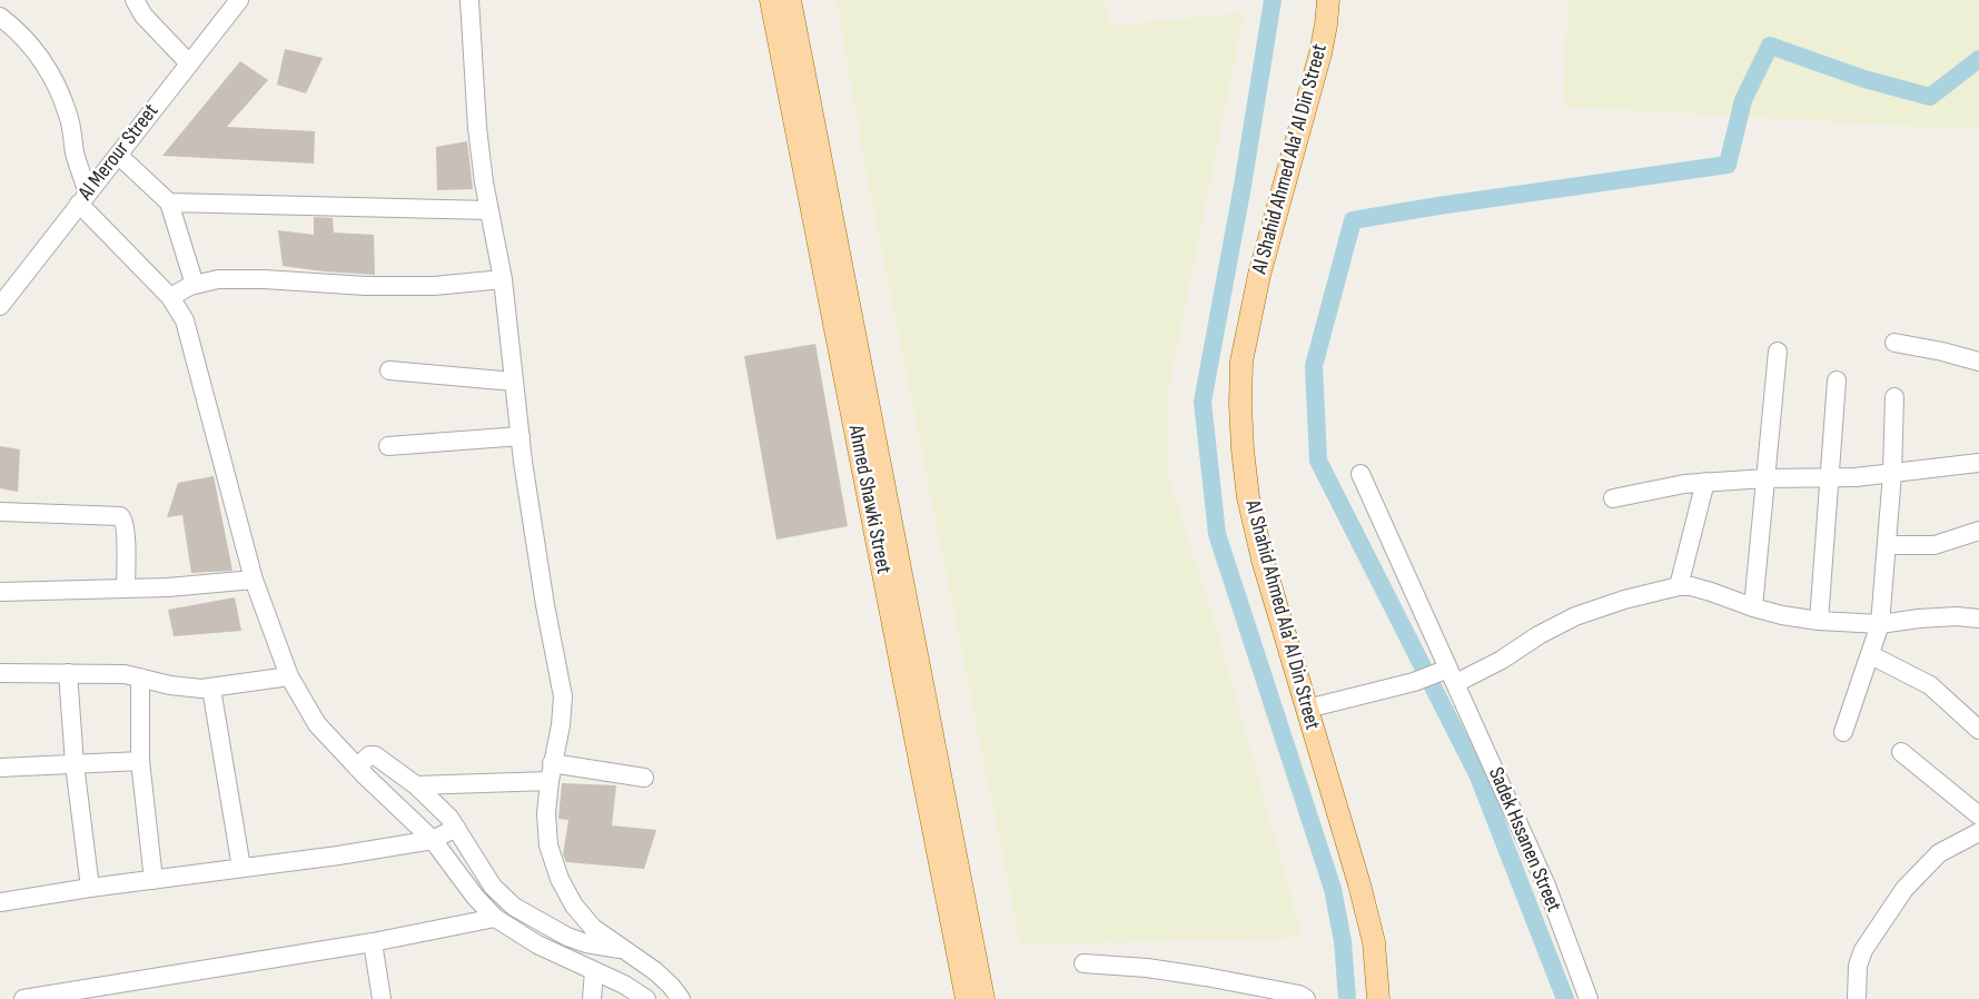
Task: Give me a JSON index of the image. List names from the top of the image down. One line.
{"streets":{"main road":["Al Shahid Ahmed Ala' Al Din Street","Ahmed Shawki Street"],"street":["Al Merour Street","Sadek Hssanen Street"]}}
